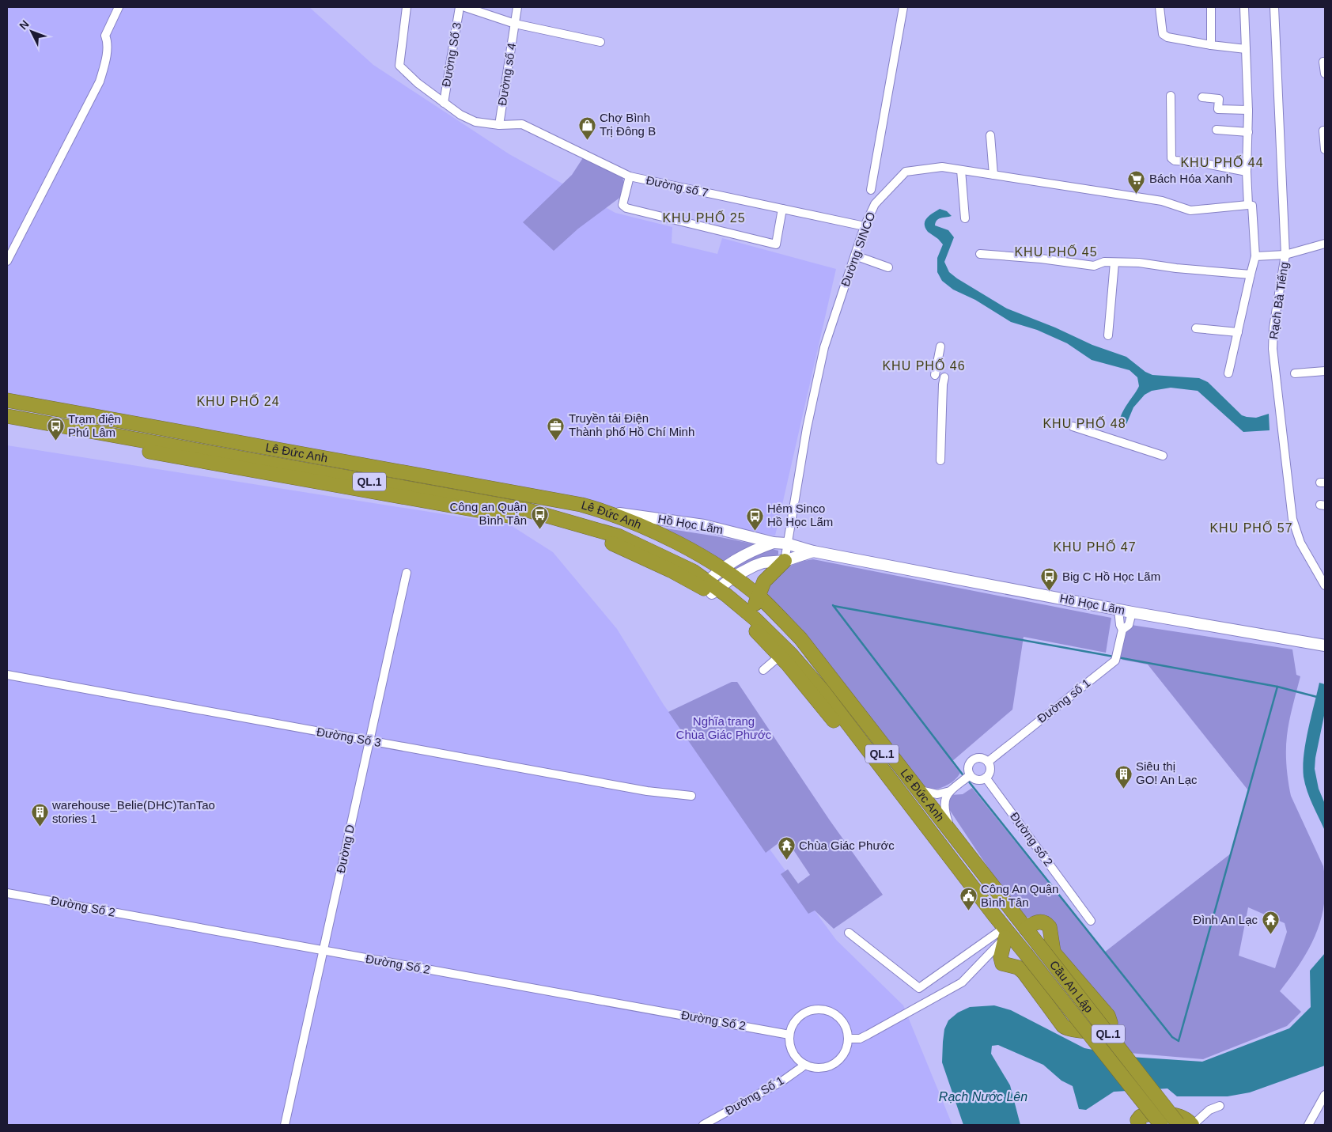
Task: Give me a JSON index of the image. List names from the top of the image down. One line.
{"streets":{"highway":["Lê Đức Anh","QL.1","Cầu An Lập"],"main road":["Hồ Học Lãm"],"street":["Đường Số 3","Đường số 4","Đường số 7","Đường SINCO","Rạch Bà Tiếng","Đường số 1","Đường số 2","Đường D","Đường Số 2","Đường Số 1"]},"crossings":[["Đường Số 3","Đường số 7"],["Đường Số 3","Đường D"],["Đường số 4","Đường số 7"],["Đường số 7","Đường SINCO"],["Đường SINCO","Hồ Học Lãm"],["Lê Đức Anh","Hồ Học Lãm"],["Lê Đức Anh","Cầu An Lập"],["Hồ Học Lãm","Đường số 1"],["Đường số 1","Đường số 2"],["Đường D","Đường Số 2"],["Đường Số 2","Đường Số 1"]],"districts":["KHU PHỐ 44","KHU PHỐ 25","KHU PHỐ 45","KHU PHỐ 46","KHU PHỐ 24","KHU PHỐ 48","KHU PHỐ 57","KHU PHỐ 47"],"water":["Rạch Nước Lên"],"parks":["Nghĩa trang Chùa Giác Phước"],"places":{"shop":["Chợ Bình Trị Đông B"],"supermarket":["Bách Hóa Xanh"],"office":["Truyền tải Điện Thành phố Hồ Chí Minh"],"bus stop":["Trạm điện Phú Lâm","Công an Quận Bình Tân","Hẻm Sinco Hồ Học Lãm","Big C Hồ Học Lãm"],"building":["Siêu thị GO! An Lạc","warehouse_Belie(DHC)TanTao stories 1"],"temple":["Chùa Giác Phước","Đình An Lạc"],"public building":["Công An Quận Bình Tân"]},"north":"top left"}
